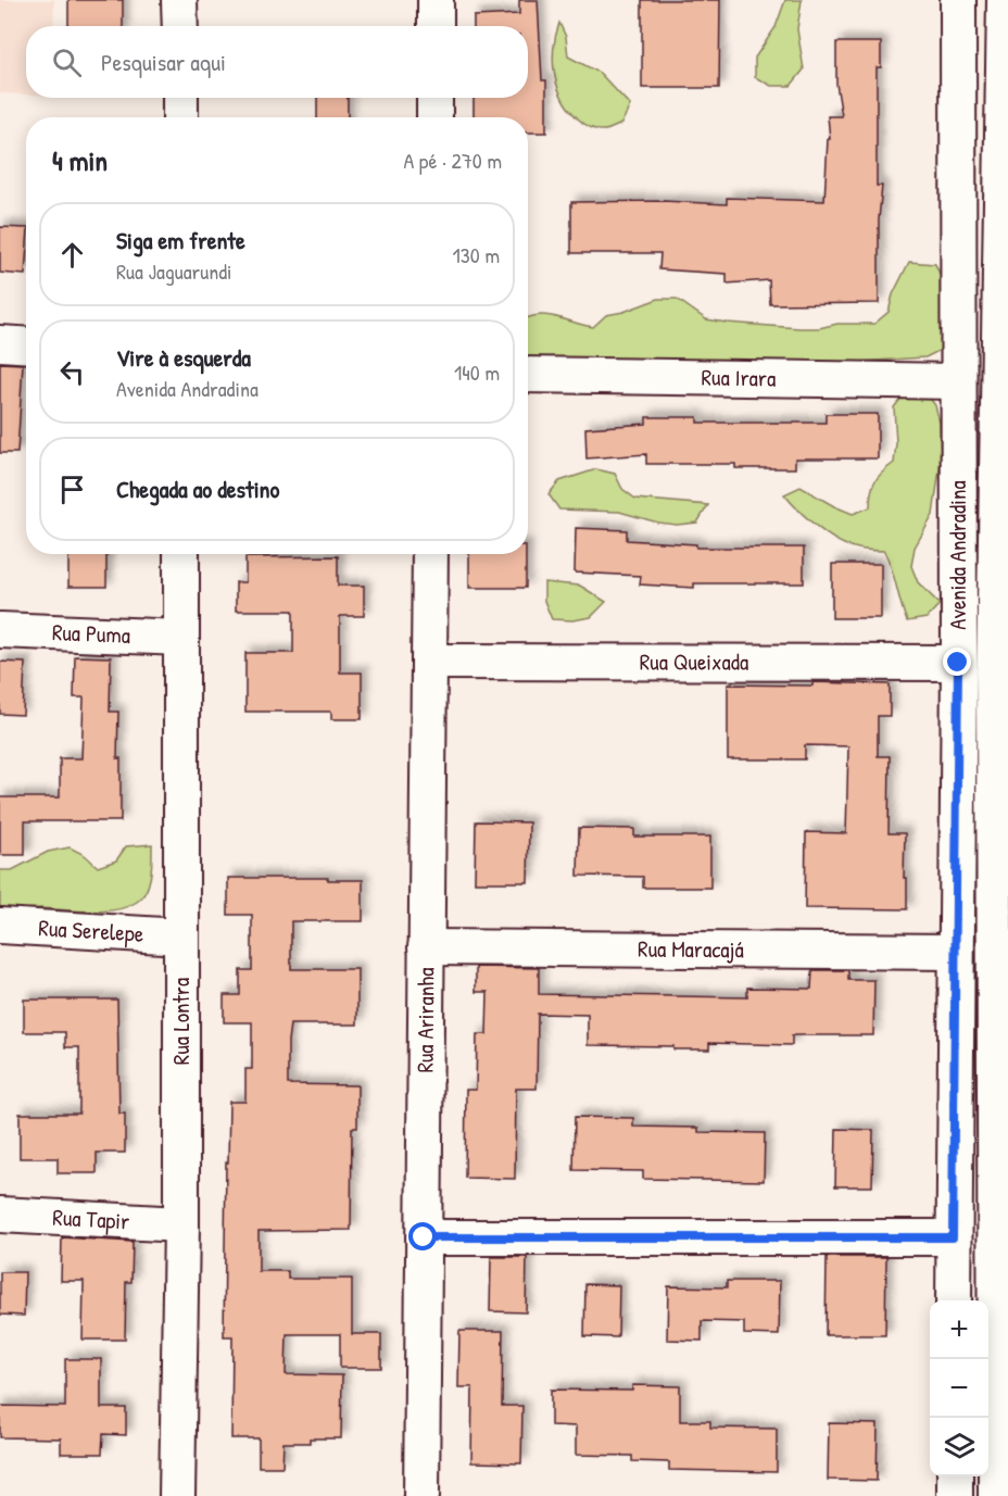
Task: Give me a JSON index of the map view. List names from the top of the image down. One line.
{"streets":{"street":["Rua Irara","Avenida Andradina","Rua Puma","Rua Queixada","Rua Serelepe","Rua Maracajá","Rua Lontra","Rua Ariranha","Rua Tapir"]},"crossings":[["Rua Irara","Avenida Andradina"],["Avenida Andradina","Rua Queixada"],["Avenida Andradina","Rua Maracajá"],["Rua Puma","Rua Lontra"],["Rua Queixada","Rua Ariranha"],["Rua Serelepe","Rua Lontra"],["Rua Maracajá","Rua Ariranha"],["Rua Lontra","Rua Tapir"]],"page":{"search":"Pesquisar aqui","heading":["4 min","A pé · 270 m"],"list":[["Siga em frente","Rua Jaguarundi","130 m"],["Vire à esquerda","Avenida Andradina","140 m"],"Chegada ao destino"],"map_buttons":["+","−"]}}
